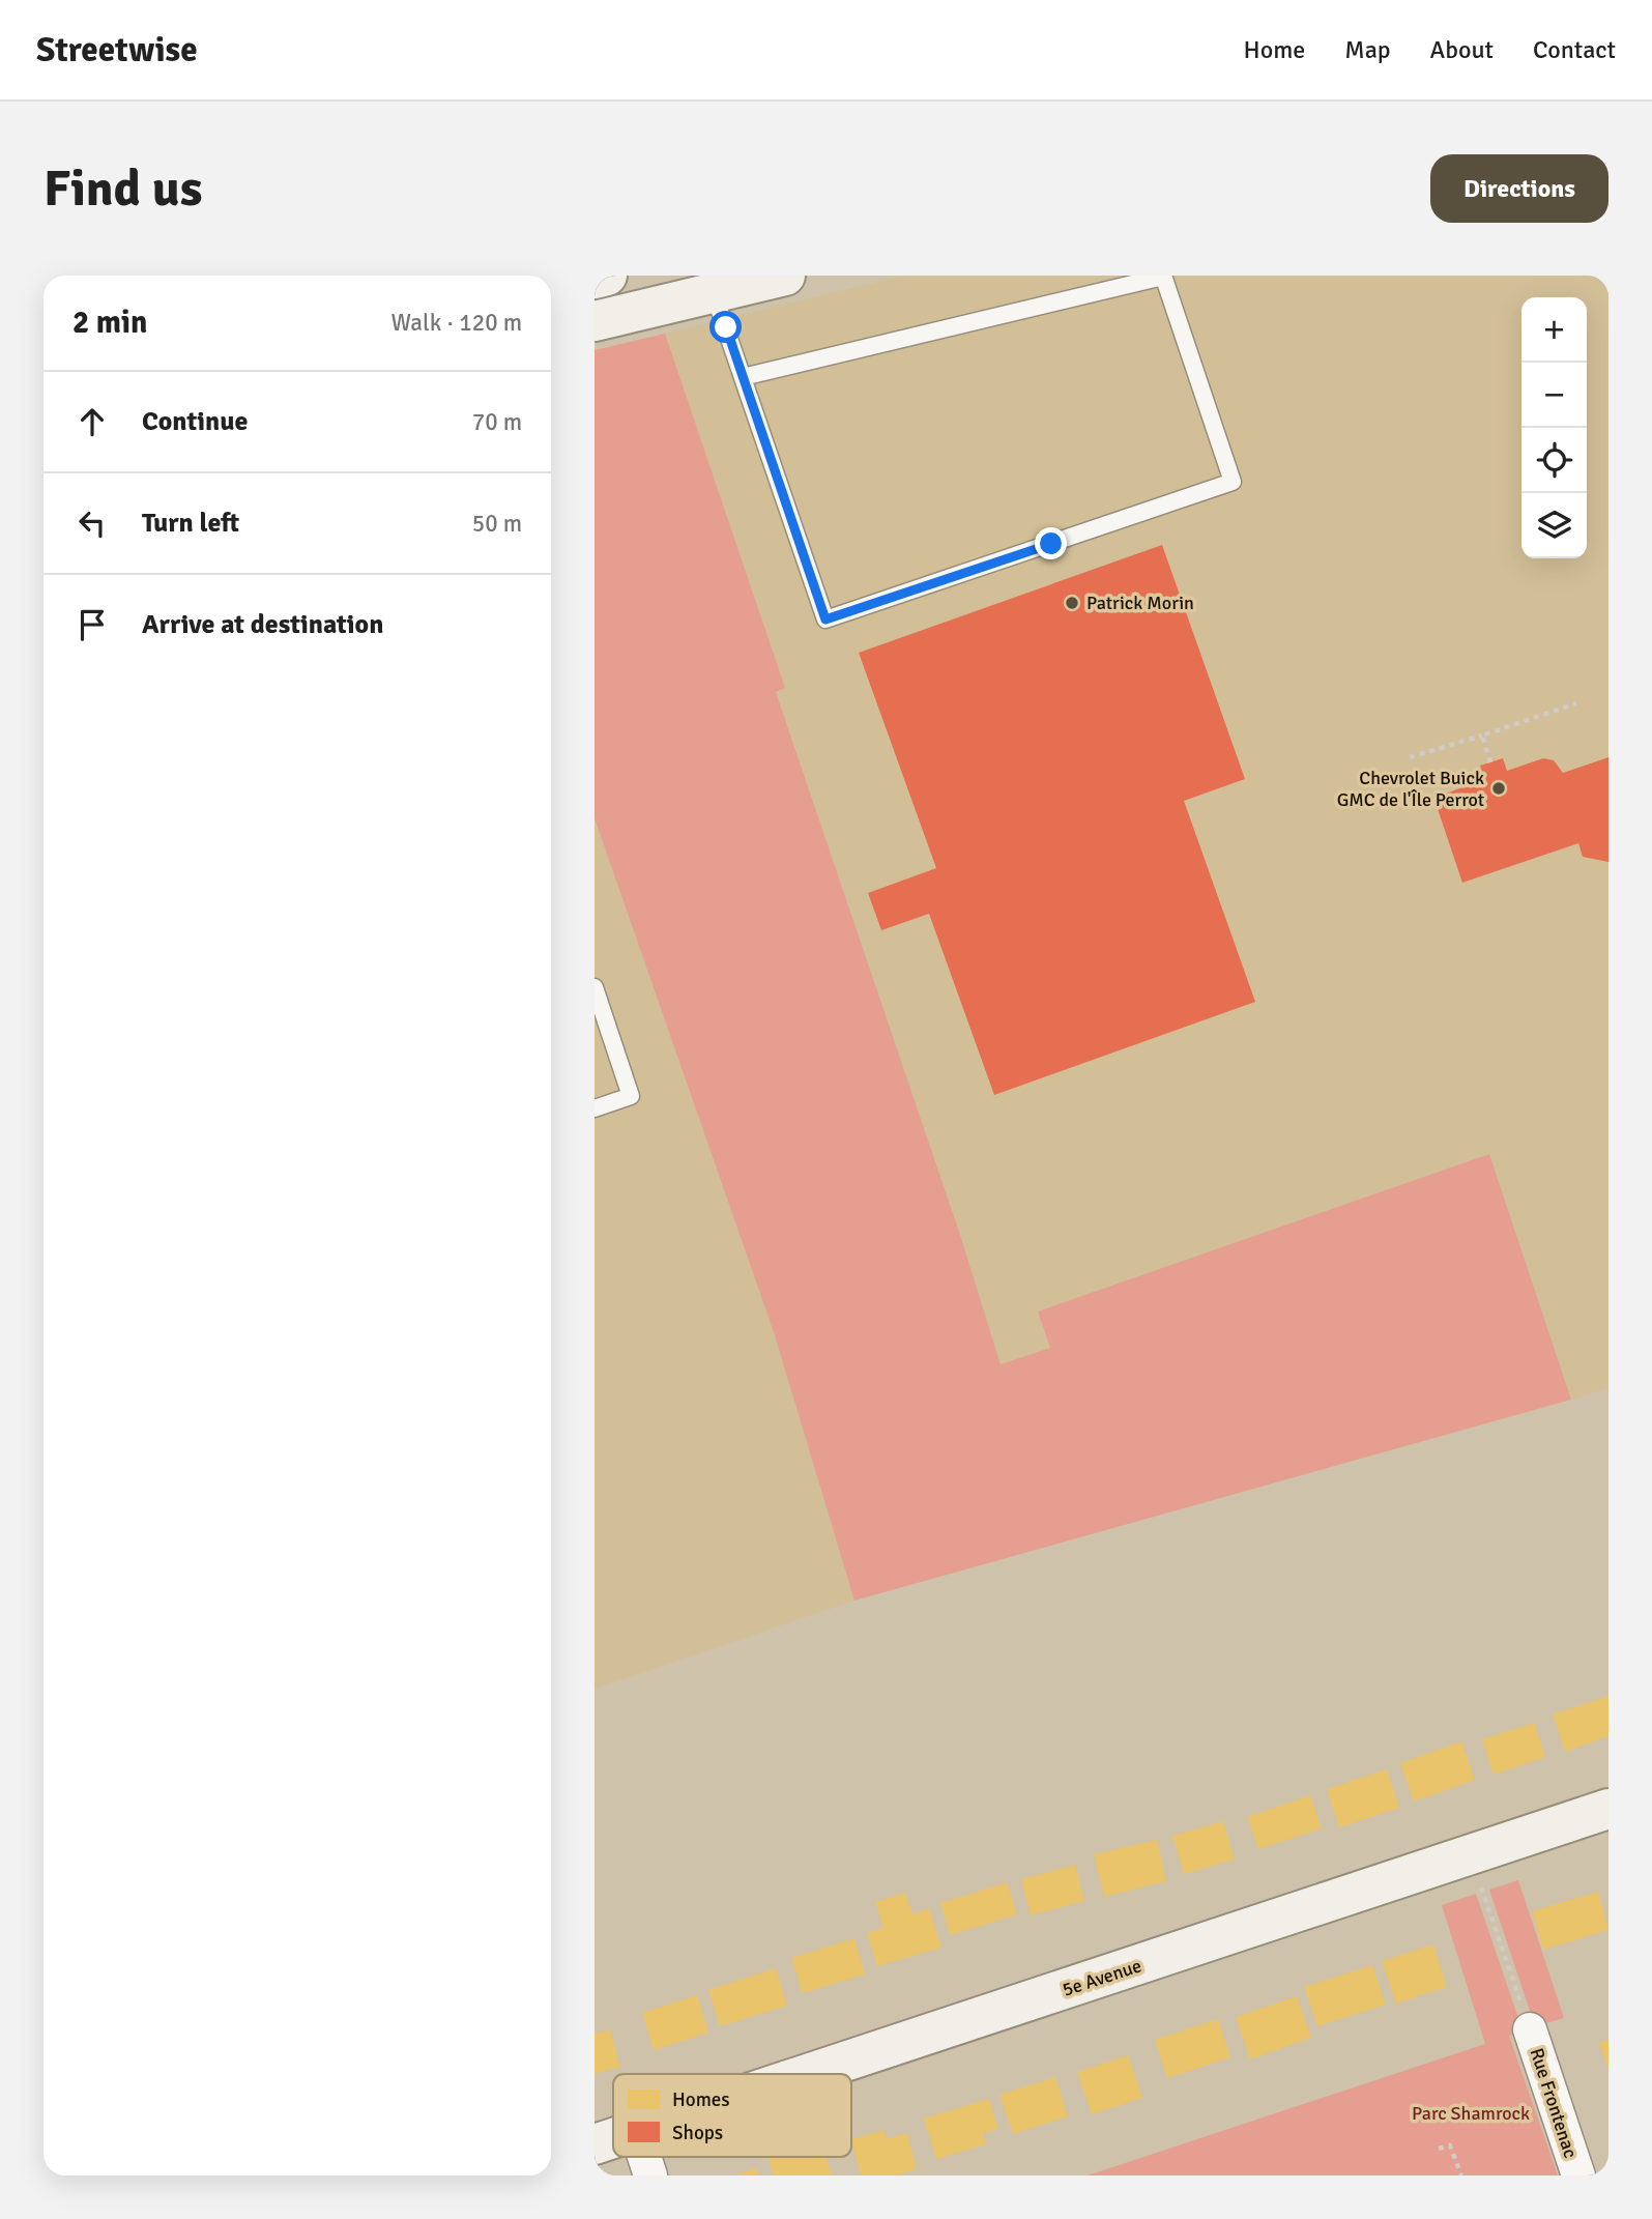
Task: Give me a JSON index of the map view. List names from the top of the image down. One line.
{"streets":{"street":["5e Avenue","Rue Frontenac"]},"parks":["Parc Shamrock"],"places":["Patrick Morin","Chevrolet Buick GMC de l'Île Perrot"],"legend":["Homes","Shops"],"page":{"header":"Streetwise","nav":["Home","Map","About","Contact"],"buttons":"Directions","title":"Find us","heading":["2 min","Walk · 120 m"],"map_buttons":["+","−"],"list":[["Continue","70 m"],["Turn left","50 m"],"Arrive at destination"]}}
